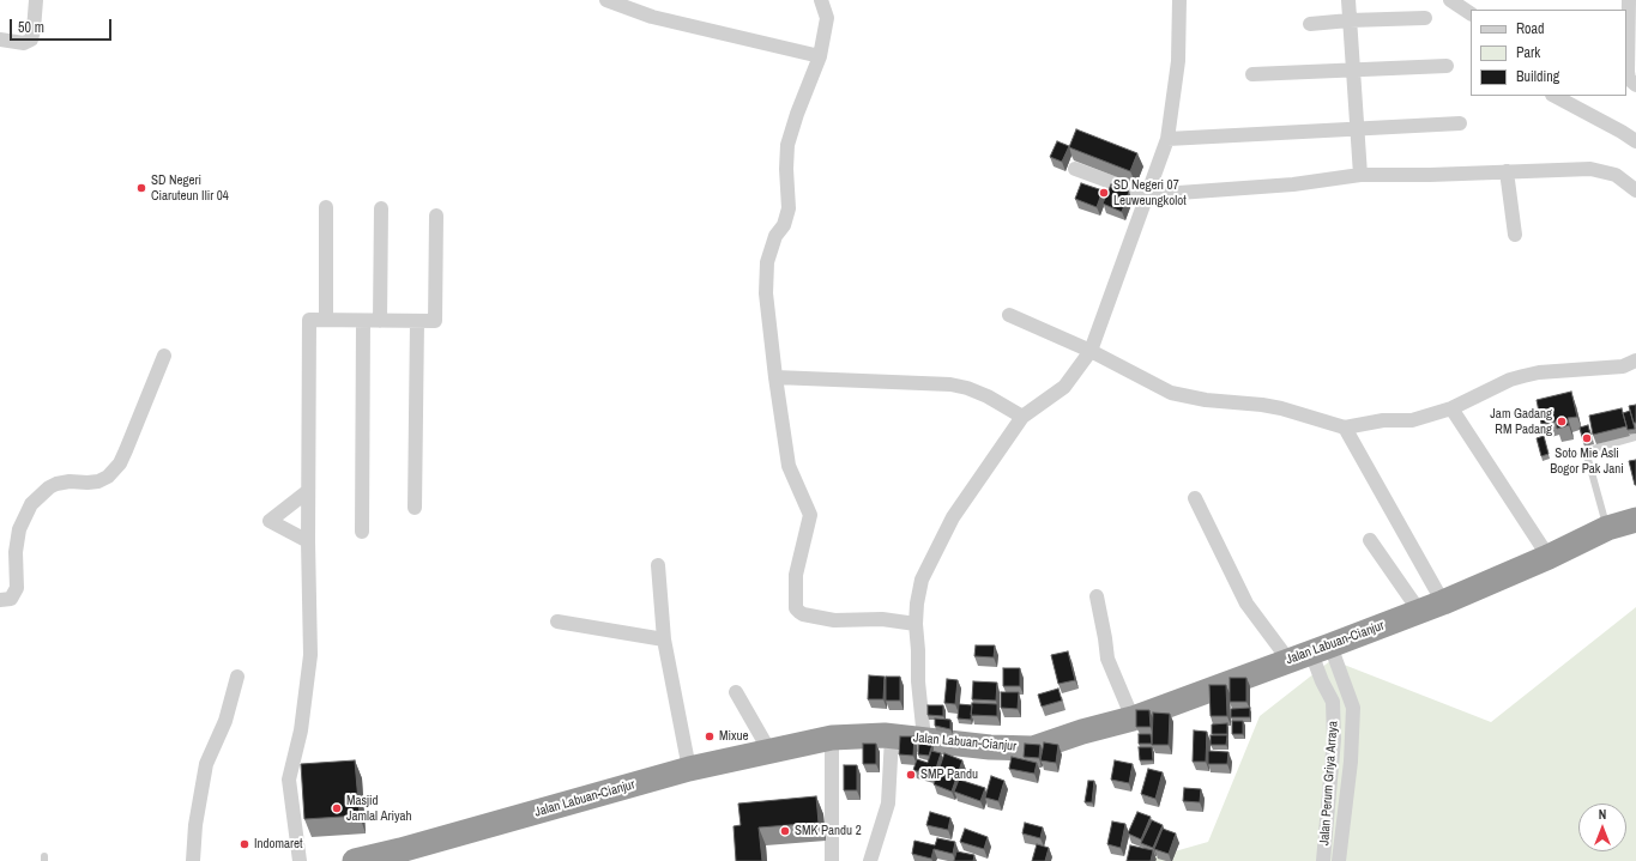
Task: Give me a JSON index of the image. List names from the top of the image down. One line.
{"streets":{"highway":["Jalan Labuan-Cianjur"],"street":["Jalan Perum Griya Arraya"]},"crossings":[["Jalan Labuan-Cianjur","Jalan Perum Griya Arraya"]],"places":["SD Negeri Ciaruteun Ilir 04","SD Negeri 07 Leuweungkolot","Jam Gadang RM Padang","Soto Mie Asli Bogor Pak Jani","Mixue","SMP Pandu","Masjid Jamlal Ariyah","SMK Pandu 2","Indomaret"],"legend":["Road","Park","Building"],"scale_bar":"50 m","north":"top"}
